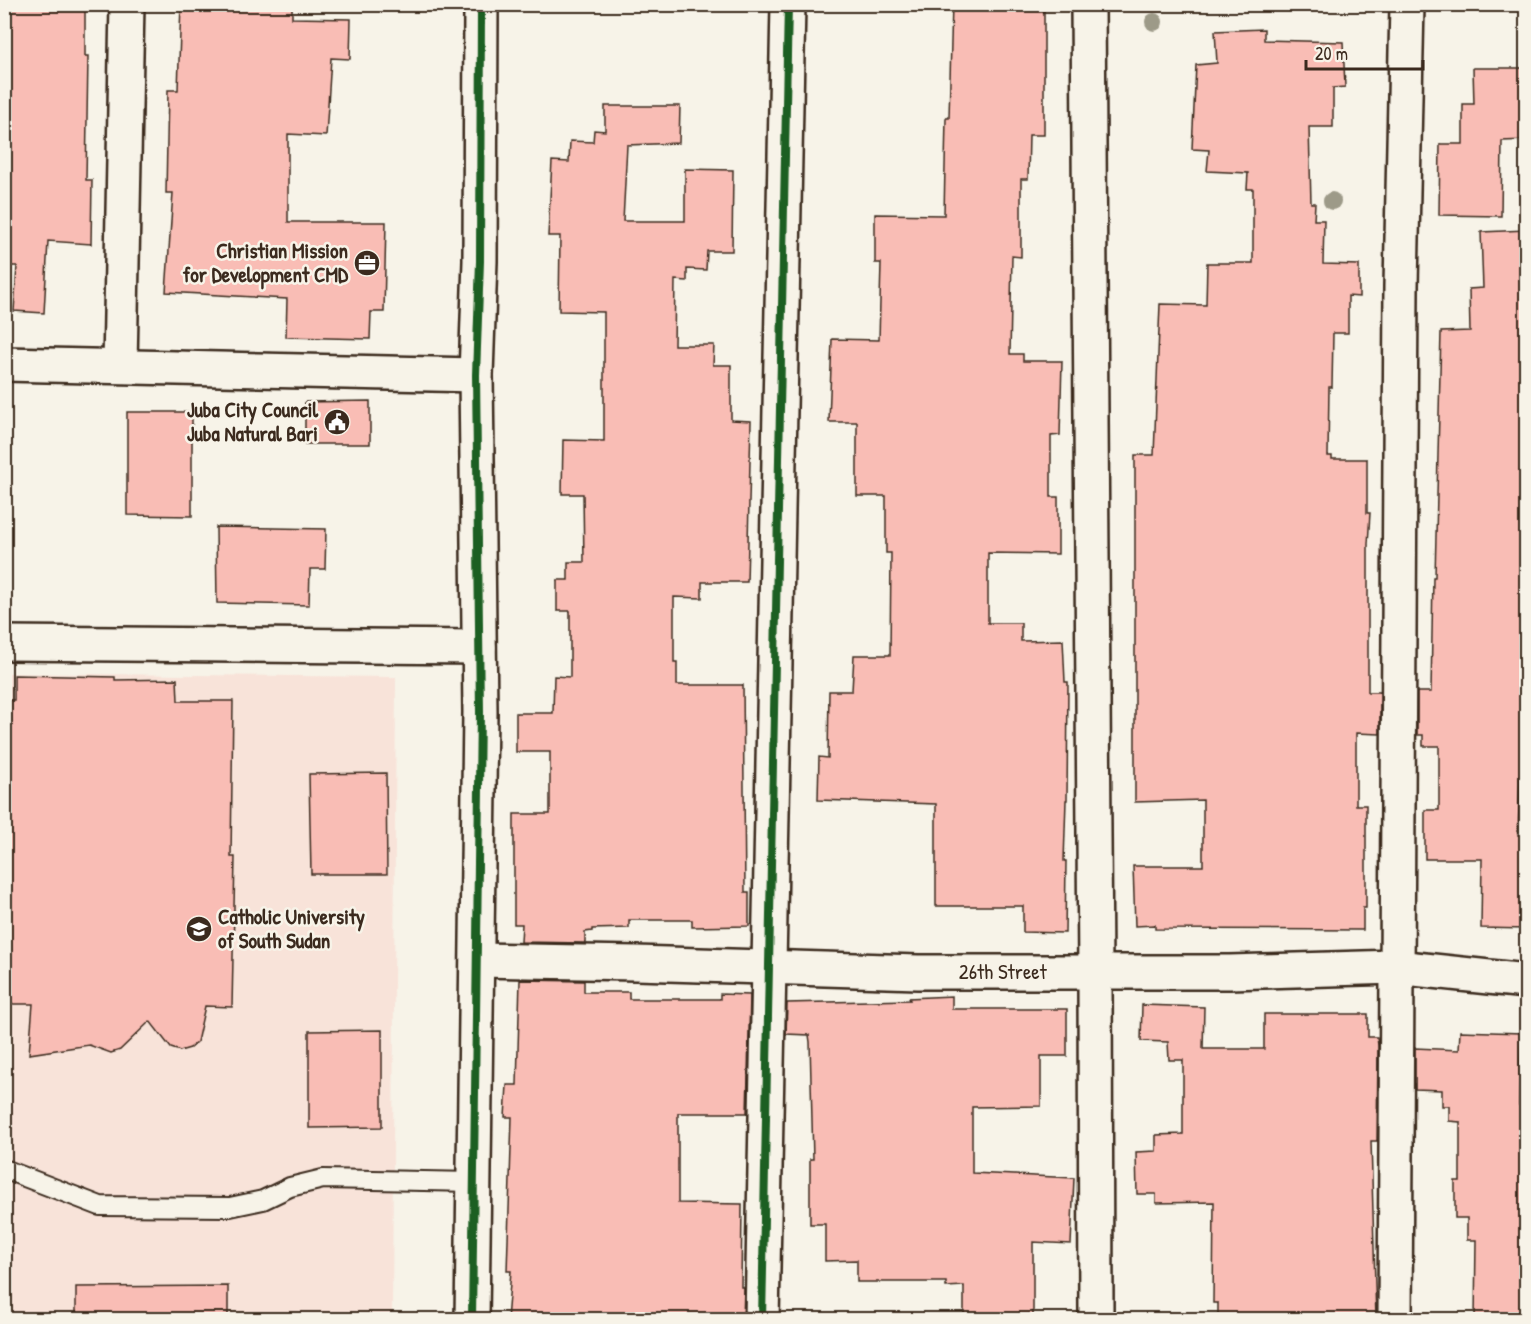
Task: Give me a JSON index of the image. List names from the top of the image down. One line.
{"streets":{"street":["26th Street"]},"places":{"office":["Christian Mission for Development CMD"],"public building":["Juba City Council Juba Natural Bari"],"school or university":["Catholic University of South Sudan"]},"scale_bar":"20 m"}
